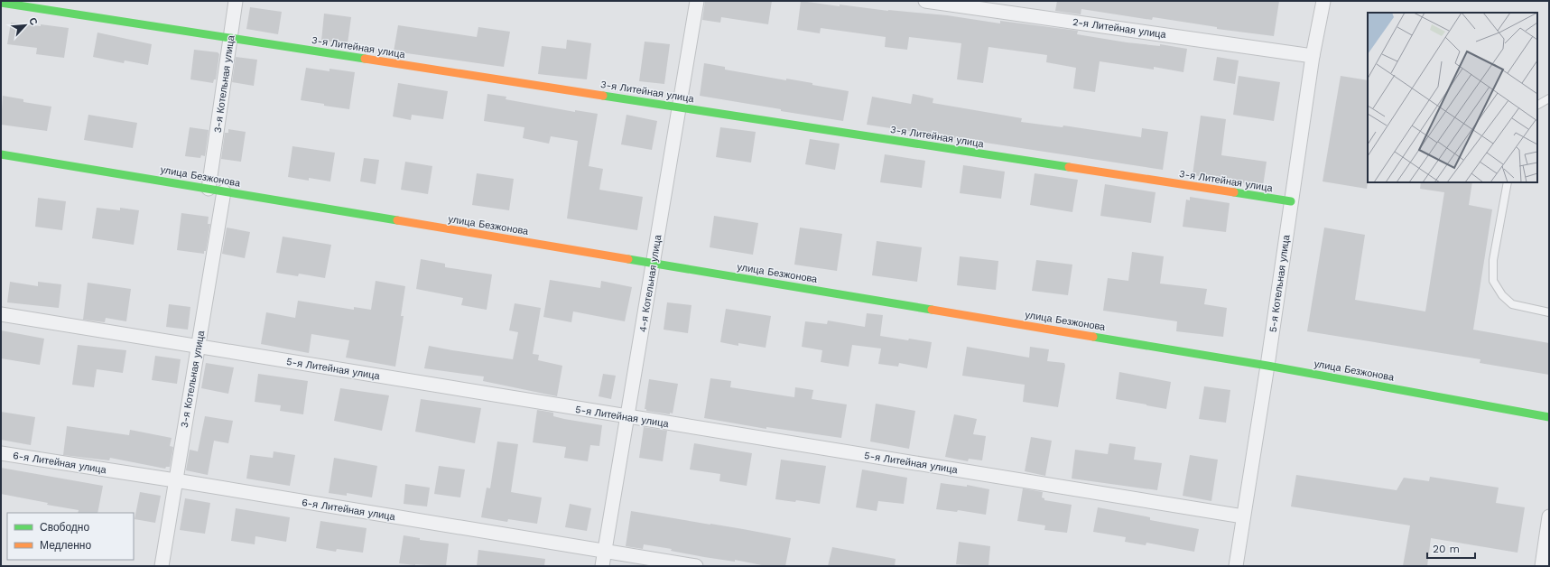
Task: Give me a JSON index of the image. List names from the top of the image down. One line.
{"streets":{"street":["2-я Литейная улица","3-я Литейная улица","3-я Котельная улица","улица Безжонова","4-я Котельная улица","5-я Котельная улица","5-я Литейная улица","6-я Литейная улица"]},"crossings":[["2-я Литейная улица","5-я Котельная улица"],["3-я Литейная улица","3-я Котельная улица"],["3-я Литейная улица","4-я Котельная улица"],["3-я Литейная улица","5-я Котельная улица"],["3-я Котельная улица","улица Безжонова"],["3-я Котельная улица","5-я Литейная улица"],["3-я Котельная улица","6-я Литейная улица"],["улица Безжонова","4-я Котельная улица"],["улица Безжонова","5-я Котельная улица"],["4-я Котельная улица","5-я Литейная улица"],["4-я Котельная улица","6-я Литейная улица"],["5-я Котельная улица","5-я Литейная улица"]],"legend":["Свободно","Медленно"],"scale_bar":"20 m","north":"top right"}
